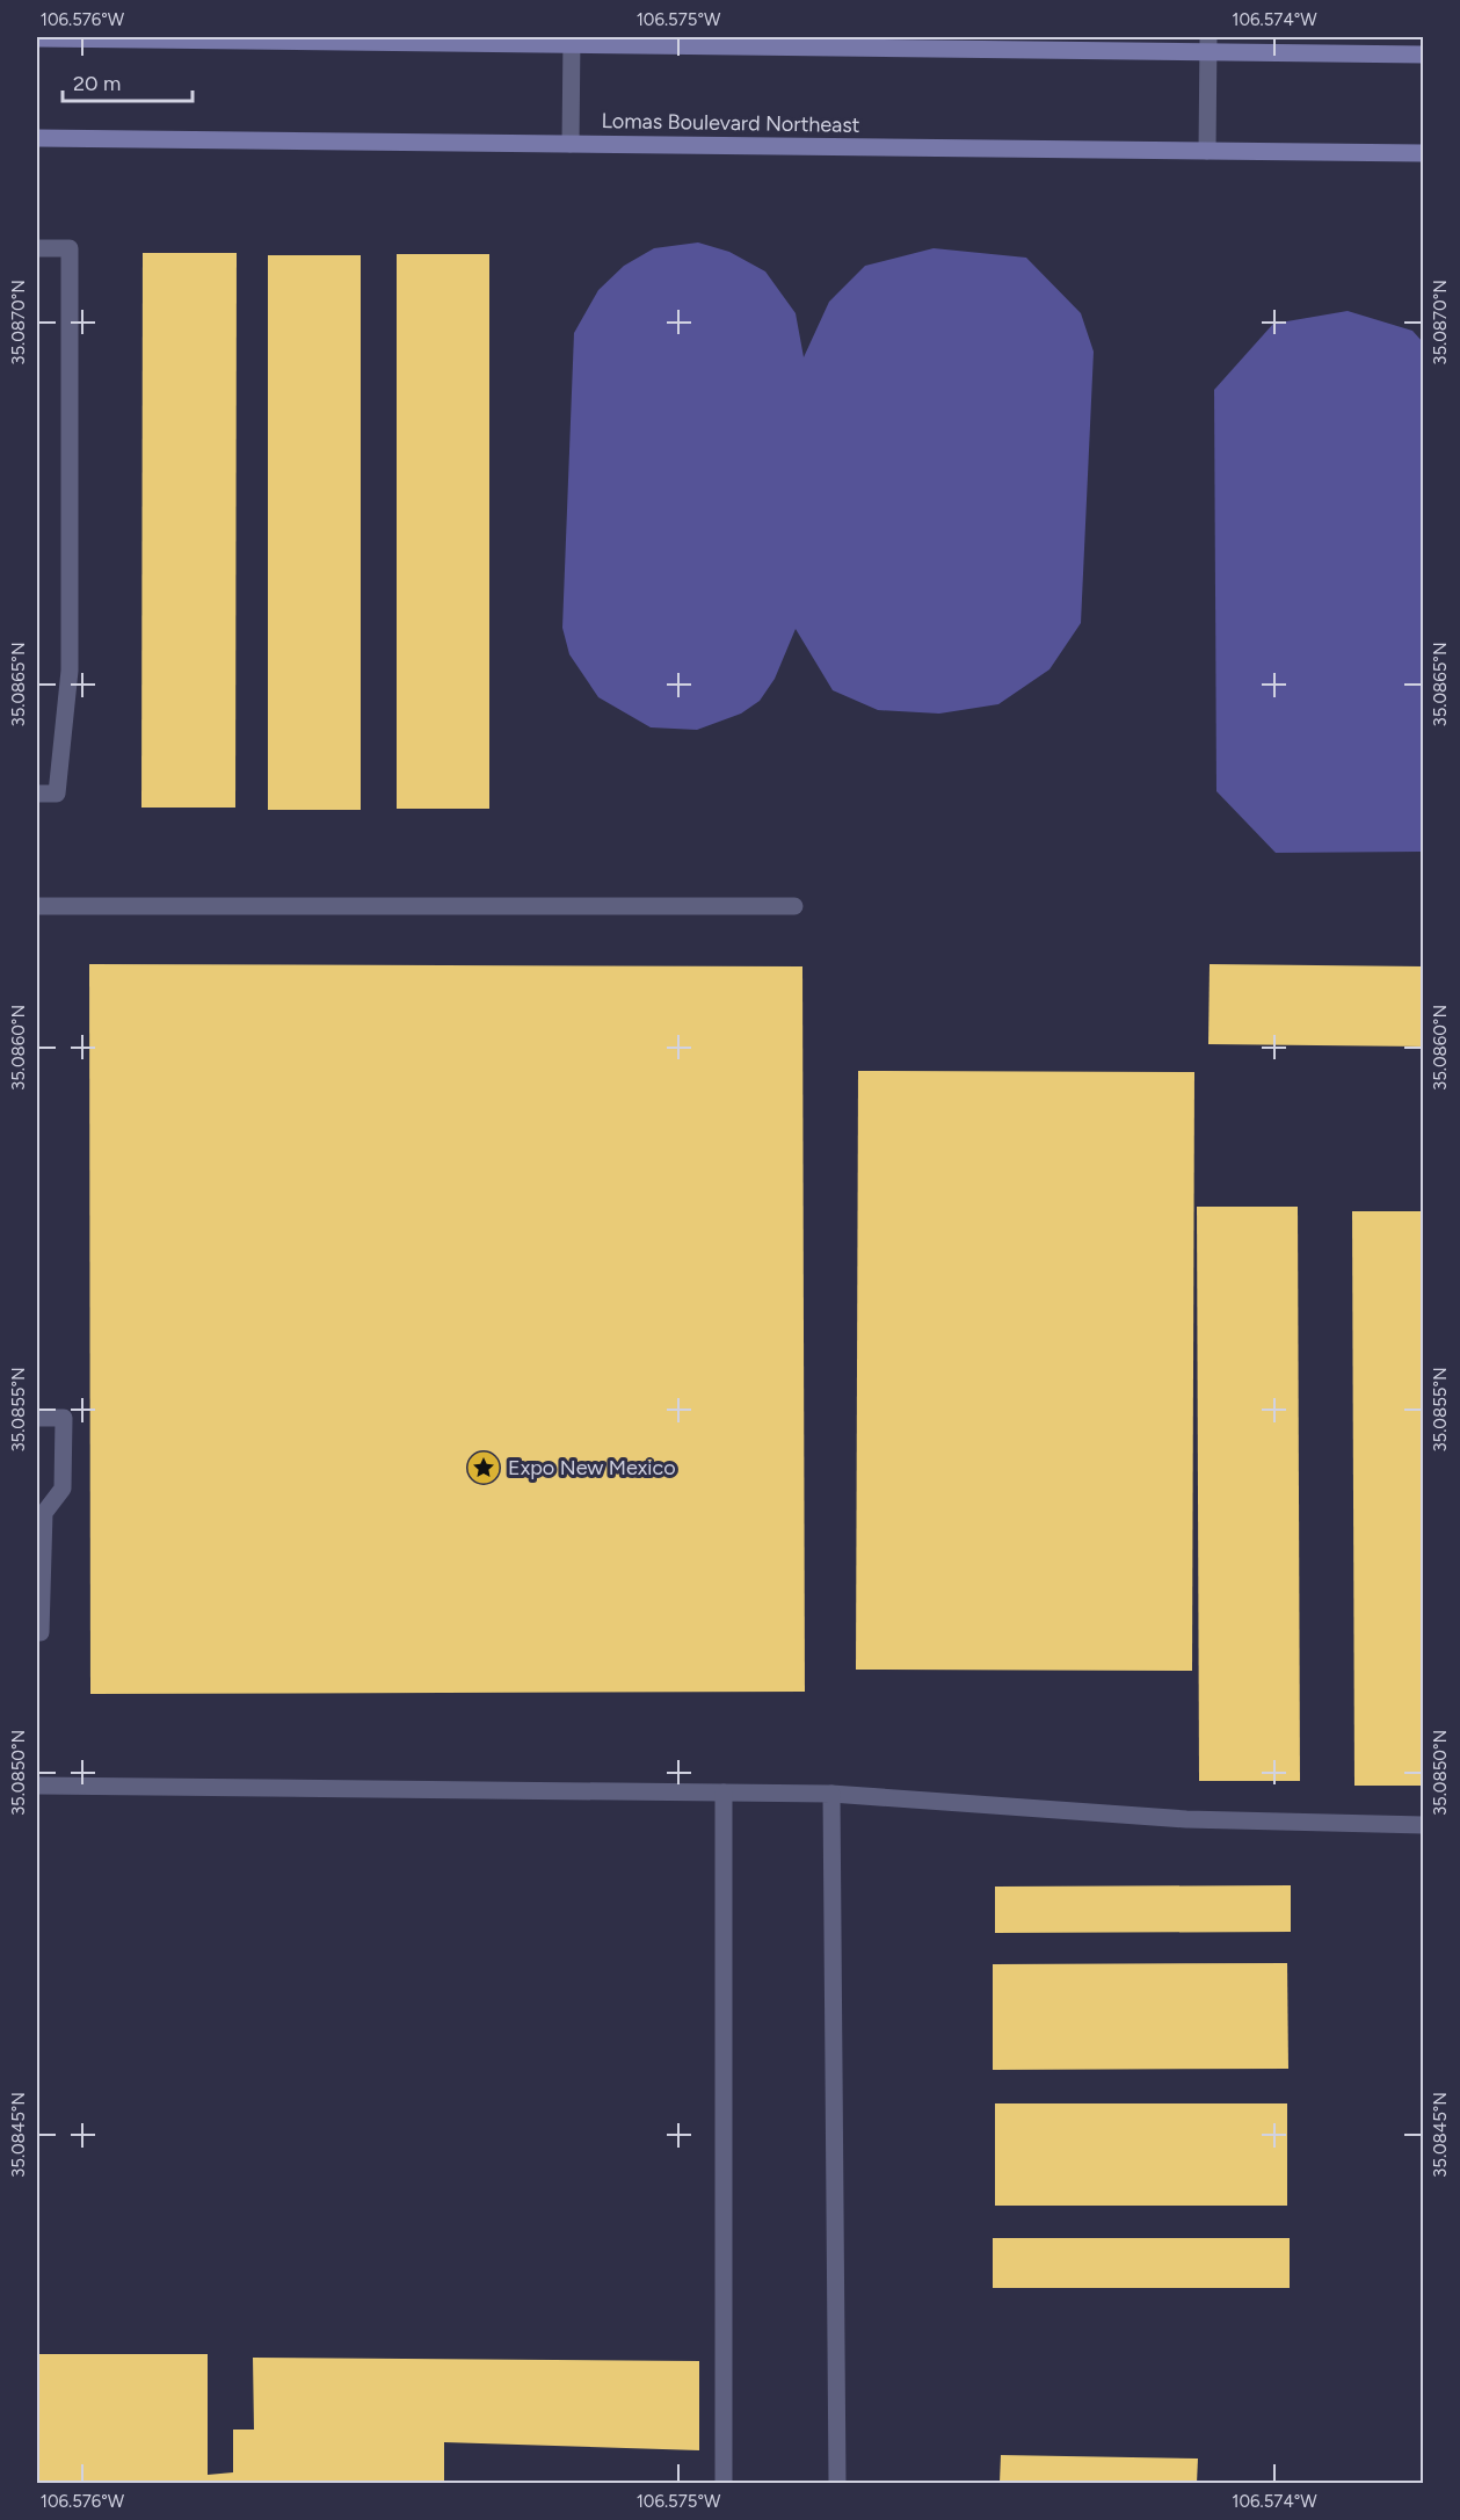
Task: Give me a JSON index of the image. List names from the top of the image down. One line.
{"streets":{"main road":["Lomas Boulevard Northeast"]},"places":{"place":["Expo New Mexico"]},"scale_bar":"20 m","coordinates":["106.576°W","106.575°W","106.574°W","35.0870°N","35.0865°N","35.0860°N","35.0855°N","35.0850°N","35.0845°N"]}
